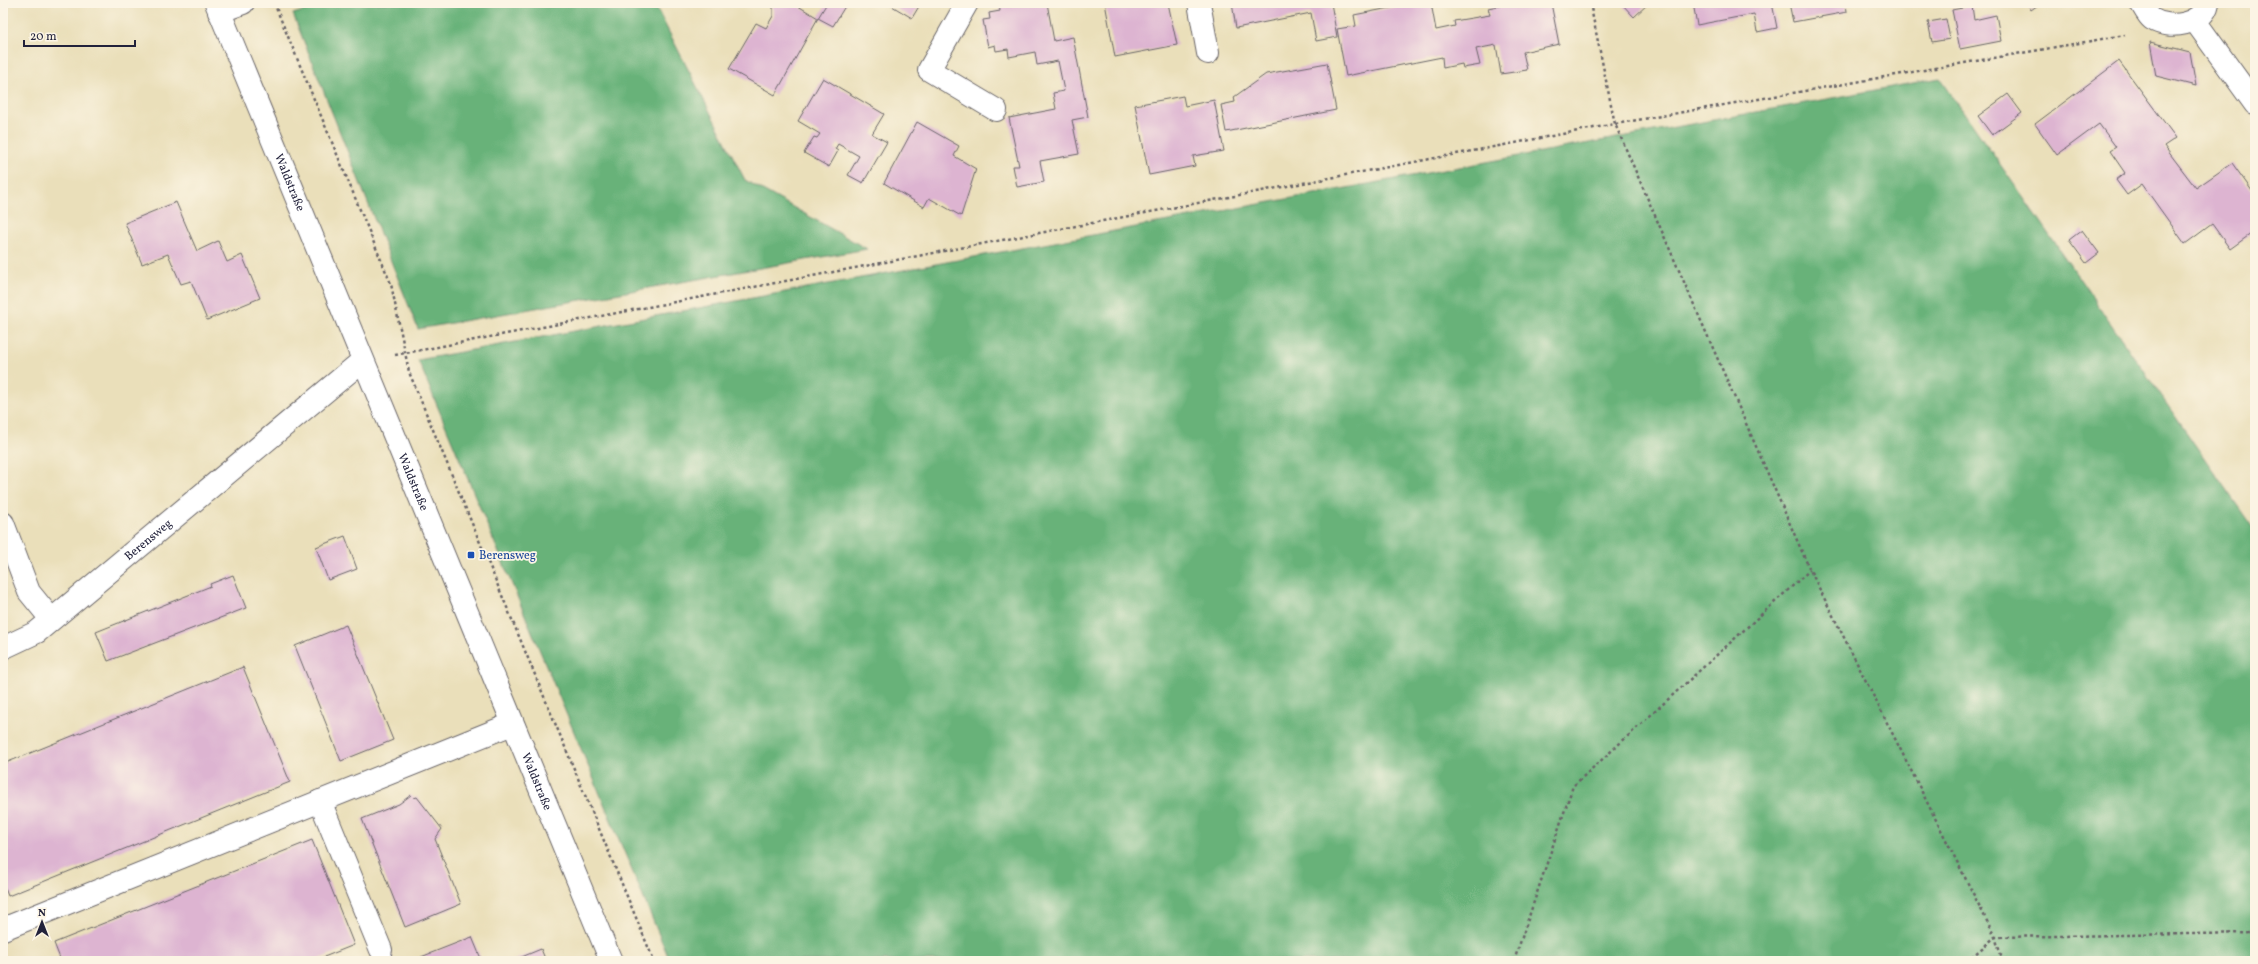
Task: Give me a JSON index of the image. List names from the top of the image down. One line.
{"streets":{"street":["Waldstraße","Berensweg"]},"crossings":[["Waldstraße","Berensweg"]],"places":{"transit":["Berensweg"]},"scale_bar":"20 m","north":"top"}
